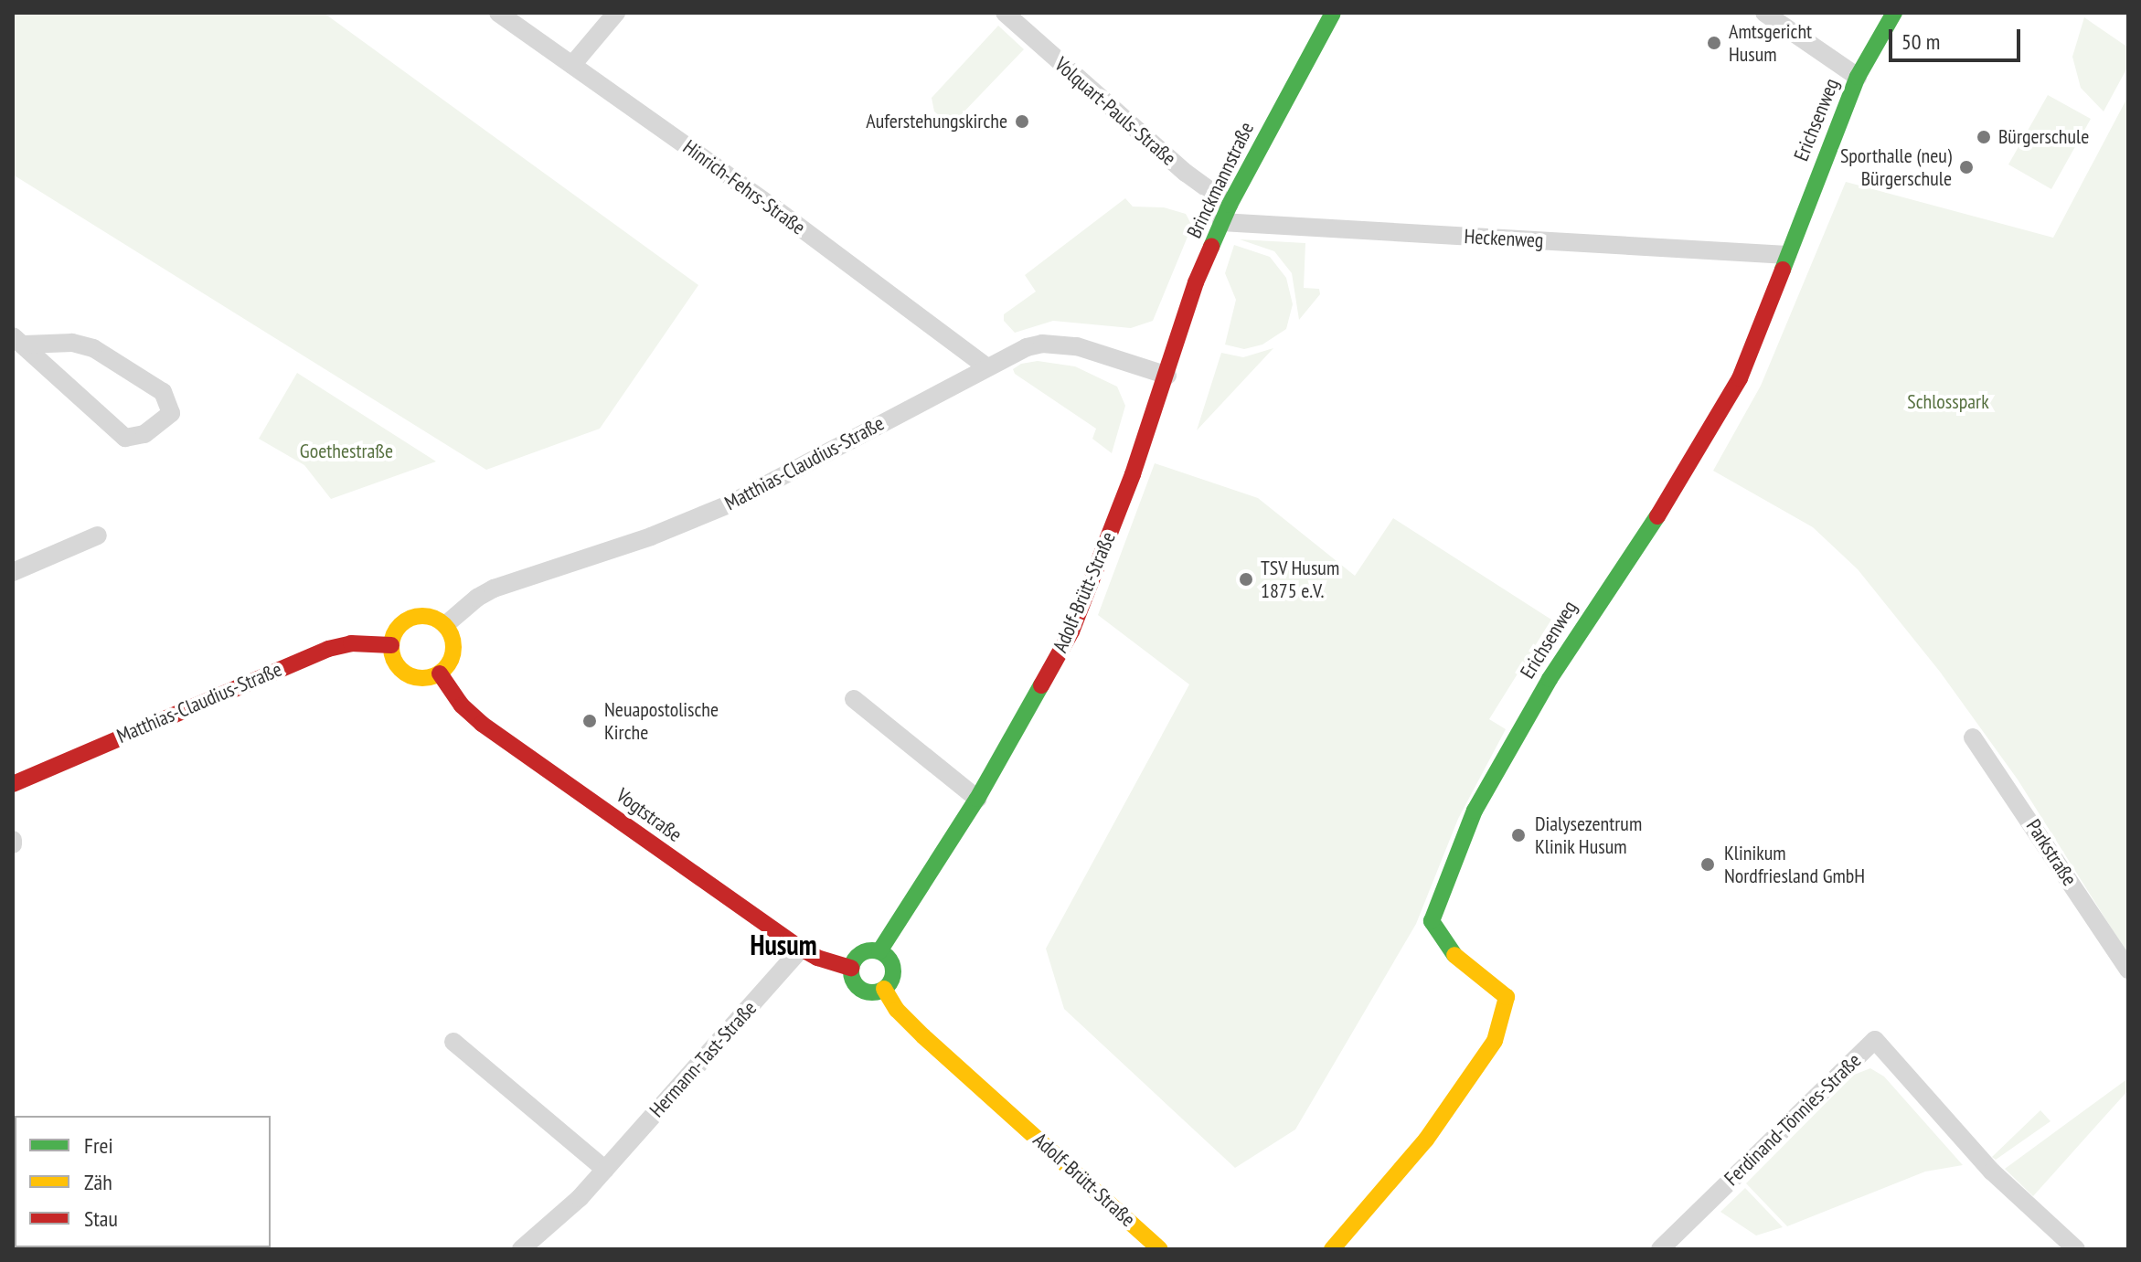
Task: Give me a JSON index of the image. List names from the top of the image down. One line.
{"streets":{"street":["Volquart-Pauls-Straße","Erichsenweg","Brinckmannstraße","Hinrich-Fehrs-Straße","Heckenweg","Matthias-Claudius-Straße","Adolf-Brütt-Straße","Vogtstraße","Parkstraße","Hermann-Tast-Straße","Ferdinand-Tönnies-Straße"]},"crossings":[["Volquart-Pauls-Straße","Brinckmannstraße"],["Erichsenweg","Heckenweg"],["Brinckmannstraße","Heckenweg"],["Brinckmannstraße","Matthias-Claudius-Straße"],["Brinckmannstraße","Adolf-Brütt-Straße"],["Hinrich-Fehrs-Straße","Matthias-Claudius-Straße"],["Matthias-Claudius-Straße","Adolf-Brütt-Straße"],["Matthias-Claudius-Straße","Vogtstraße"],["Adolf-Brütt-Straße","Vogtstraße"],["Vogtstraße","Hermann-Tast-Straße"]],"districts":["Husum"],"parks":["Schlosspark","Goethestraße"],"places":["Amtsgericht Husum","Auferstehungskirche","Bürgerschule","Sporthalle (neu) Bürgerschule","TSV Husum 1875 e.V.","Neuapostolische Kirche","Dialysezentrum Klinik Husum","Klinikum Nordfriesland GmbH"],"legend":["Frei","Zäh","Stau"],"scale_bar":"50 m"}
